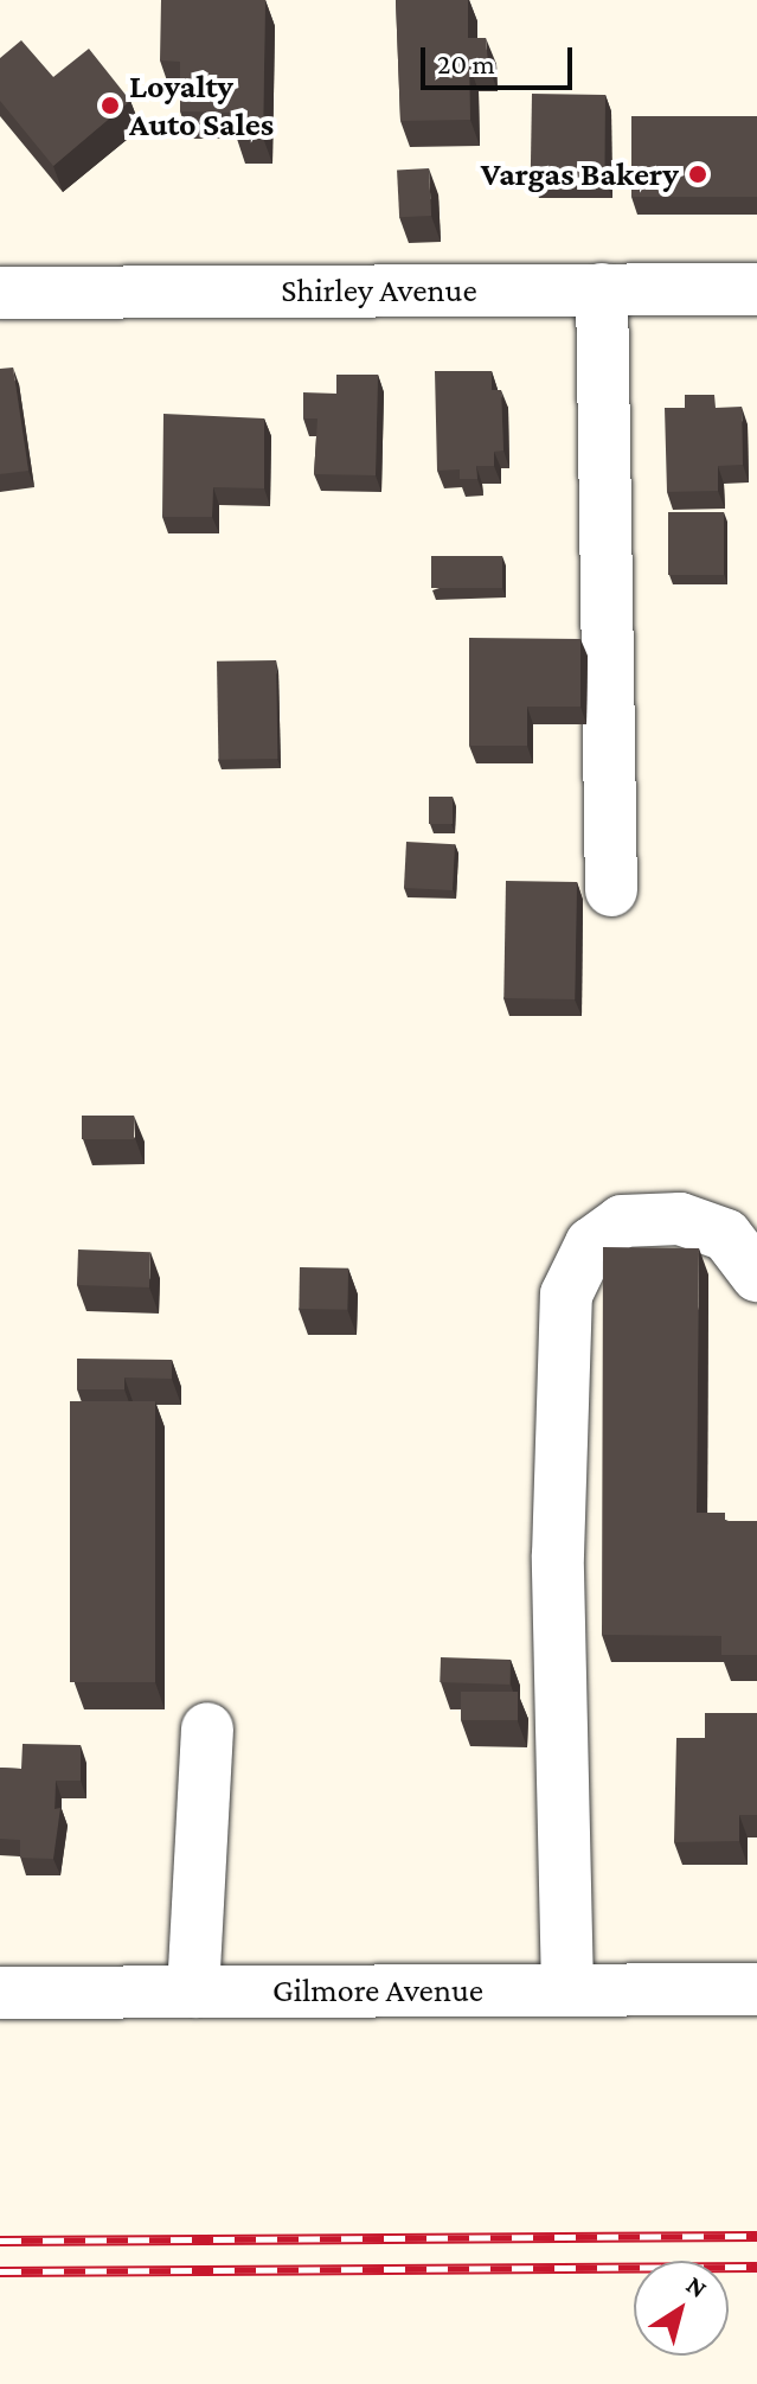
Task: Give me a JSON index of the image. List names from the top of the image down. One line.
{"streets":{"street":["Shirley Avenue","Gilmore Avenue"]},"places":["Loyalty Auto Sales","Vargas Bakery"],"scale_bar":"20 m","north":"top right"}
